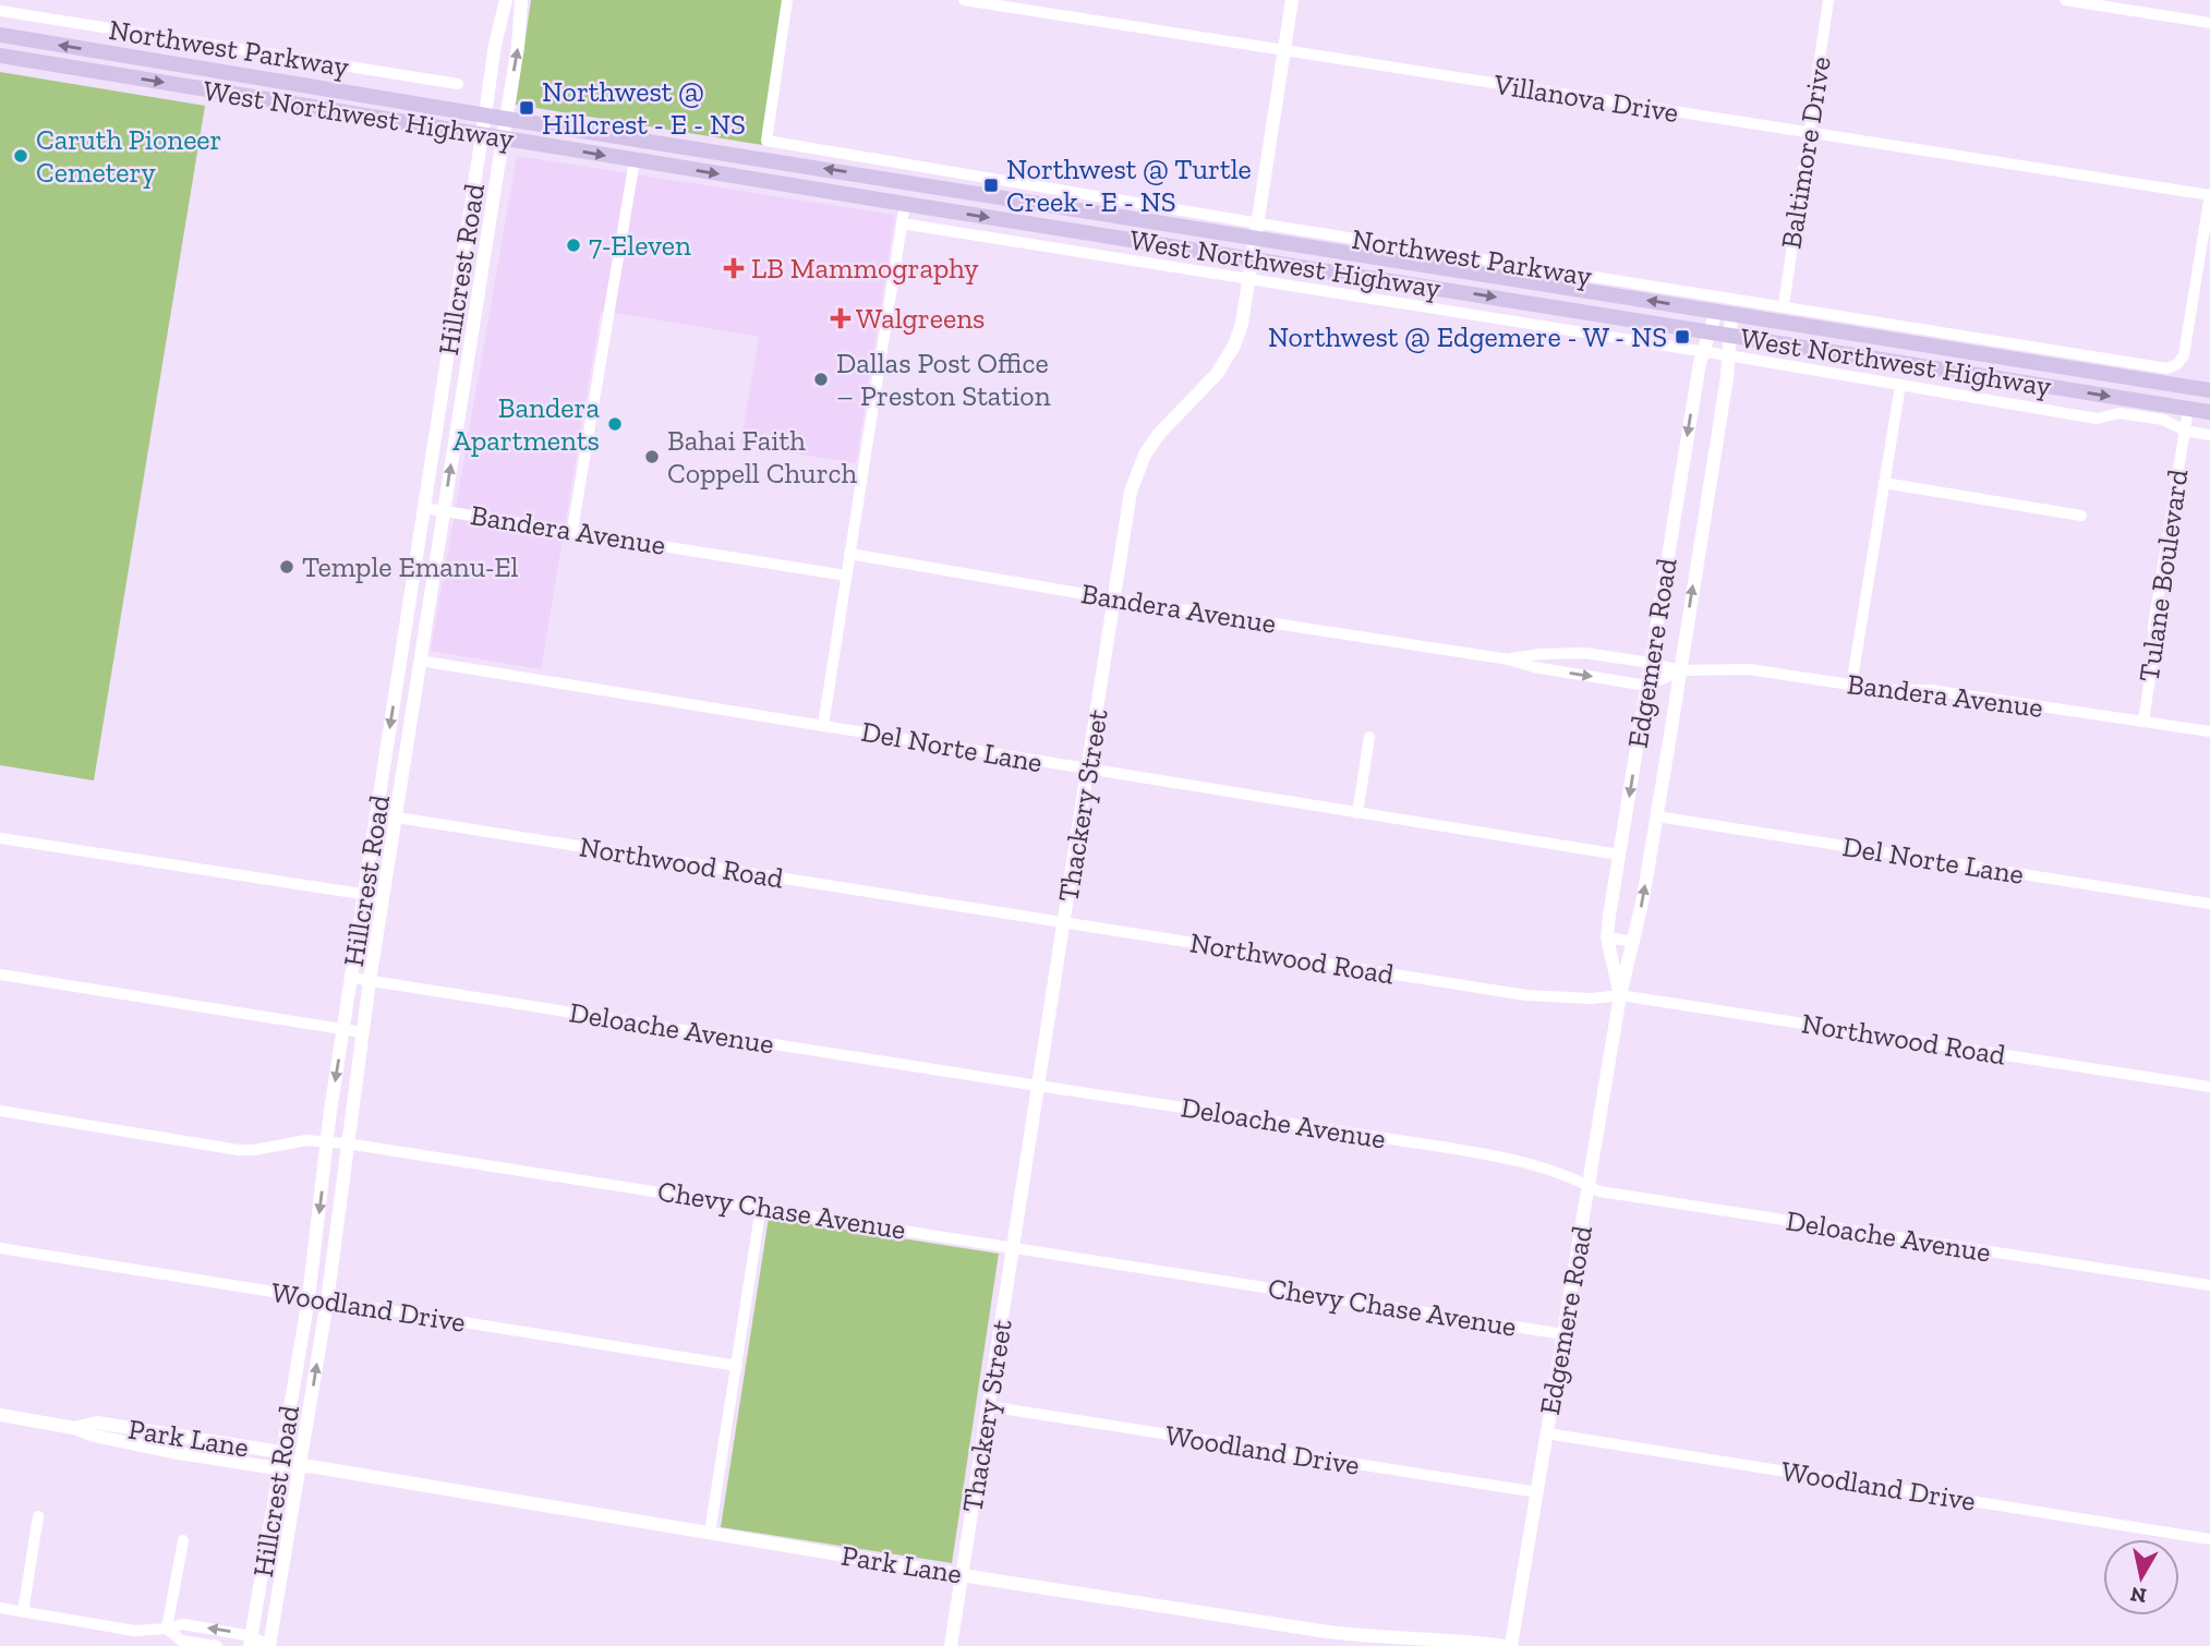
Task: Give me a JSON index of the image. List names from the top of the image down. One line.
{"streets":{"main road":["West Northwest Highway"],"street":["Northwest Parkway","Villanova Drive","Baltimore Drive","Hillcrest Road","Bandera Avenue","Tulane Boulevard","Edgemere Road","Del Norte Lane","Thackery Street","Northwood Road","Deloache Avenue","Chevy Chase Avenue","Woodland Drive","Park Lane"]},"crossings":[["Northwest Parkway","Villanova Drive"],["Northwest Parkway","West Northwest Highway"],["Northwest Parkway","Baltimore Drive"],["Northwest Parkway","Thackery Street"],["Villanova Drive","Baltimore Drive"],["Villanova Drive","Thackery Street"],["West Northwest Highway","Hillcrest Road"],["West Northwest Highway","Tulane Boulevard"],["West Northwest Highway","Edgemere Road"],["West Northwest Highway","Thackery Street"],["Hillcrest Road","Bandera Avenue"],["Hillcrest Road","Del Norte Lane"],["Hillcrest Road","Northwood Road"],["Hillcrest Road","Deloache Avenue"],["Hillcrest Road","Chevy Chase Avenue"],["Hillcrest Road","Woodland Drive"],["Hillcrest Road","Park Lane"],["Bandera Avenue","Tulane Boulevard"],["Bandera Avenue","Edgemere Road"],["Bandera Avenue","Thackery Street"],["Edgemere Road","Del Norte Lane"],["Edgemere Road","Northwood Road"],["Edgemere Road","Deloache Avenue"],["Edgemere Road","Chevy Chase Avenue"],["Edgemere Road","Woodland Drive"],["Edgemere Road","Park Lane"],["Del Norte Lane","Thackery Street"],["Thackery Street","Northwood Road"],["Thackery Street","Deloache Avenue"],["Thackery Street","Chevy Chase Avenue"],["Thackery Street","Woodland Drive"],["Thackery Street","Park Lane"]],"places":{"transit":["Northwest @ Hillcrest - E - NS","Northwest @ Turtle Creek - E - NS","Northwest @ Edgemere - W - NS"],"other":["Caruth Pioneer Cemetery","7-Eleven","Dallas Post Office – Preston Station","Bandera Apartments","Bahai Faith Coppell Church","Temple Emanu-El"],"health":["LB Mammography","Walgreens"]},"north":"bottom"}
